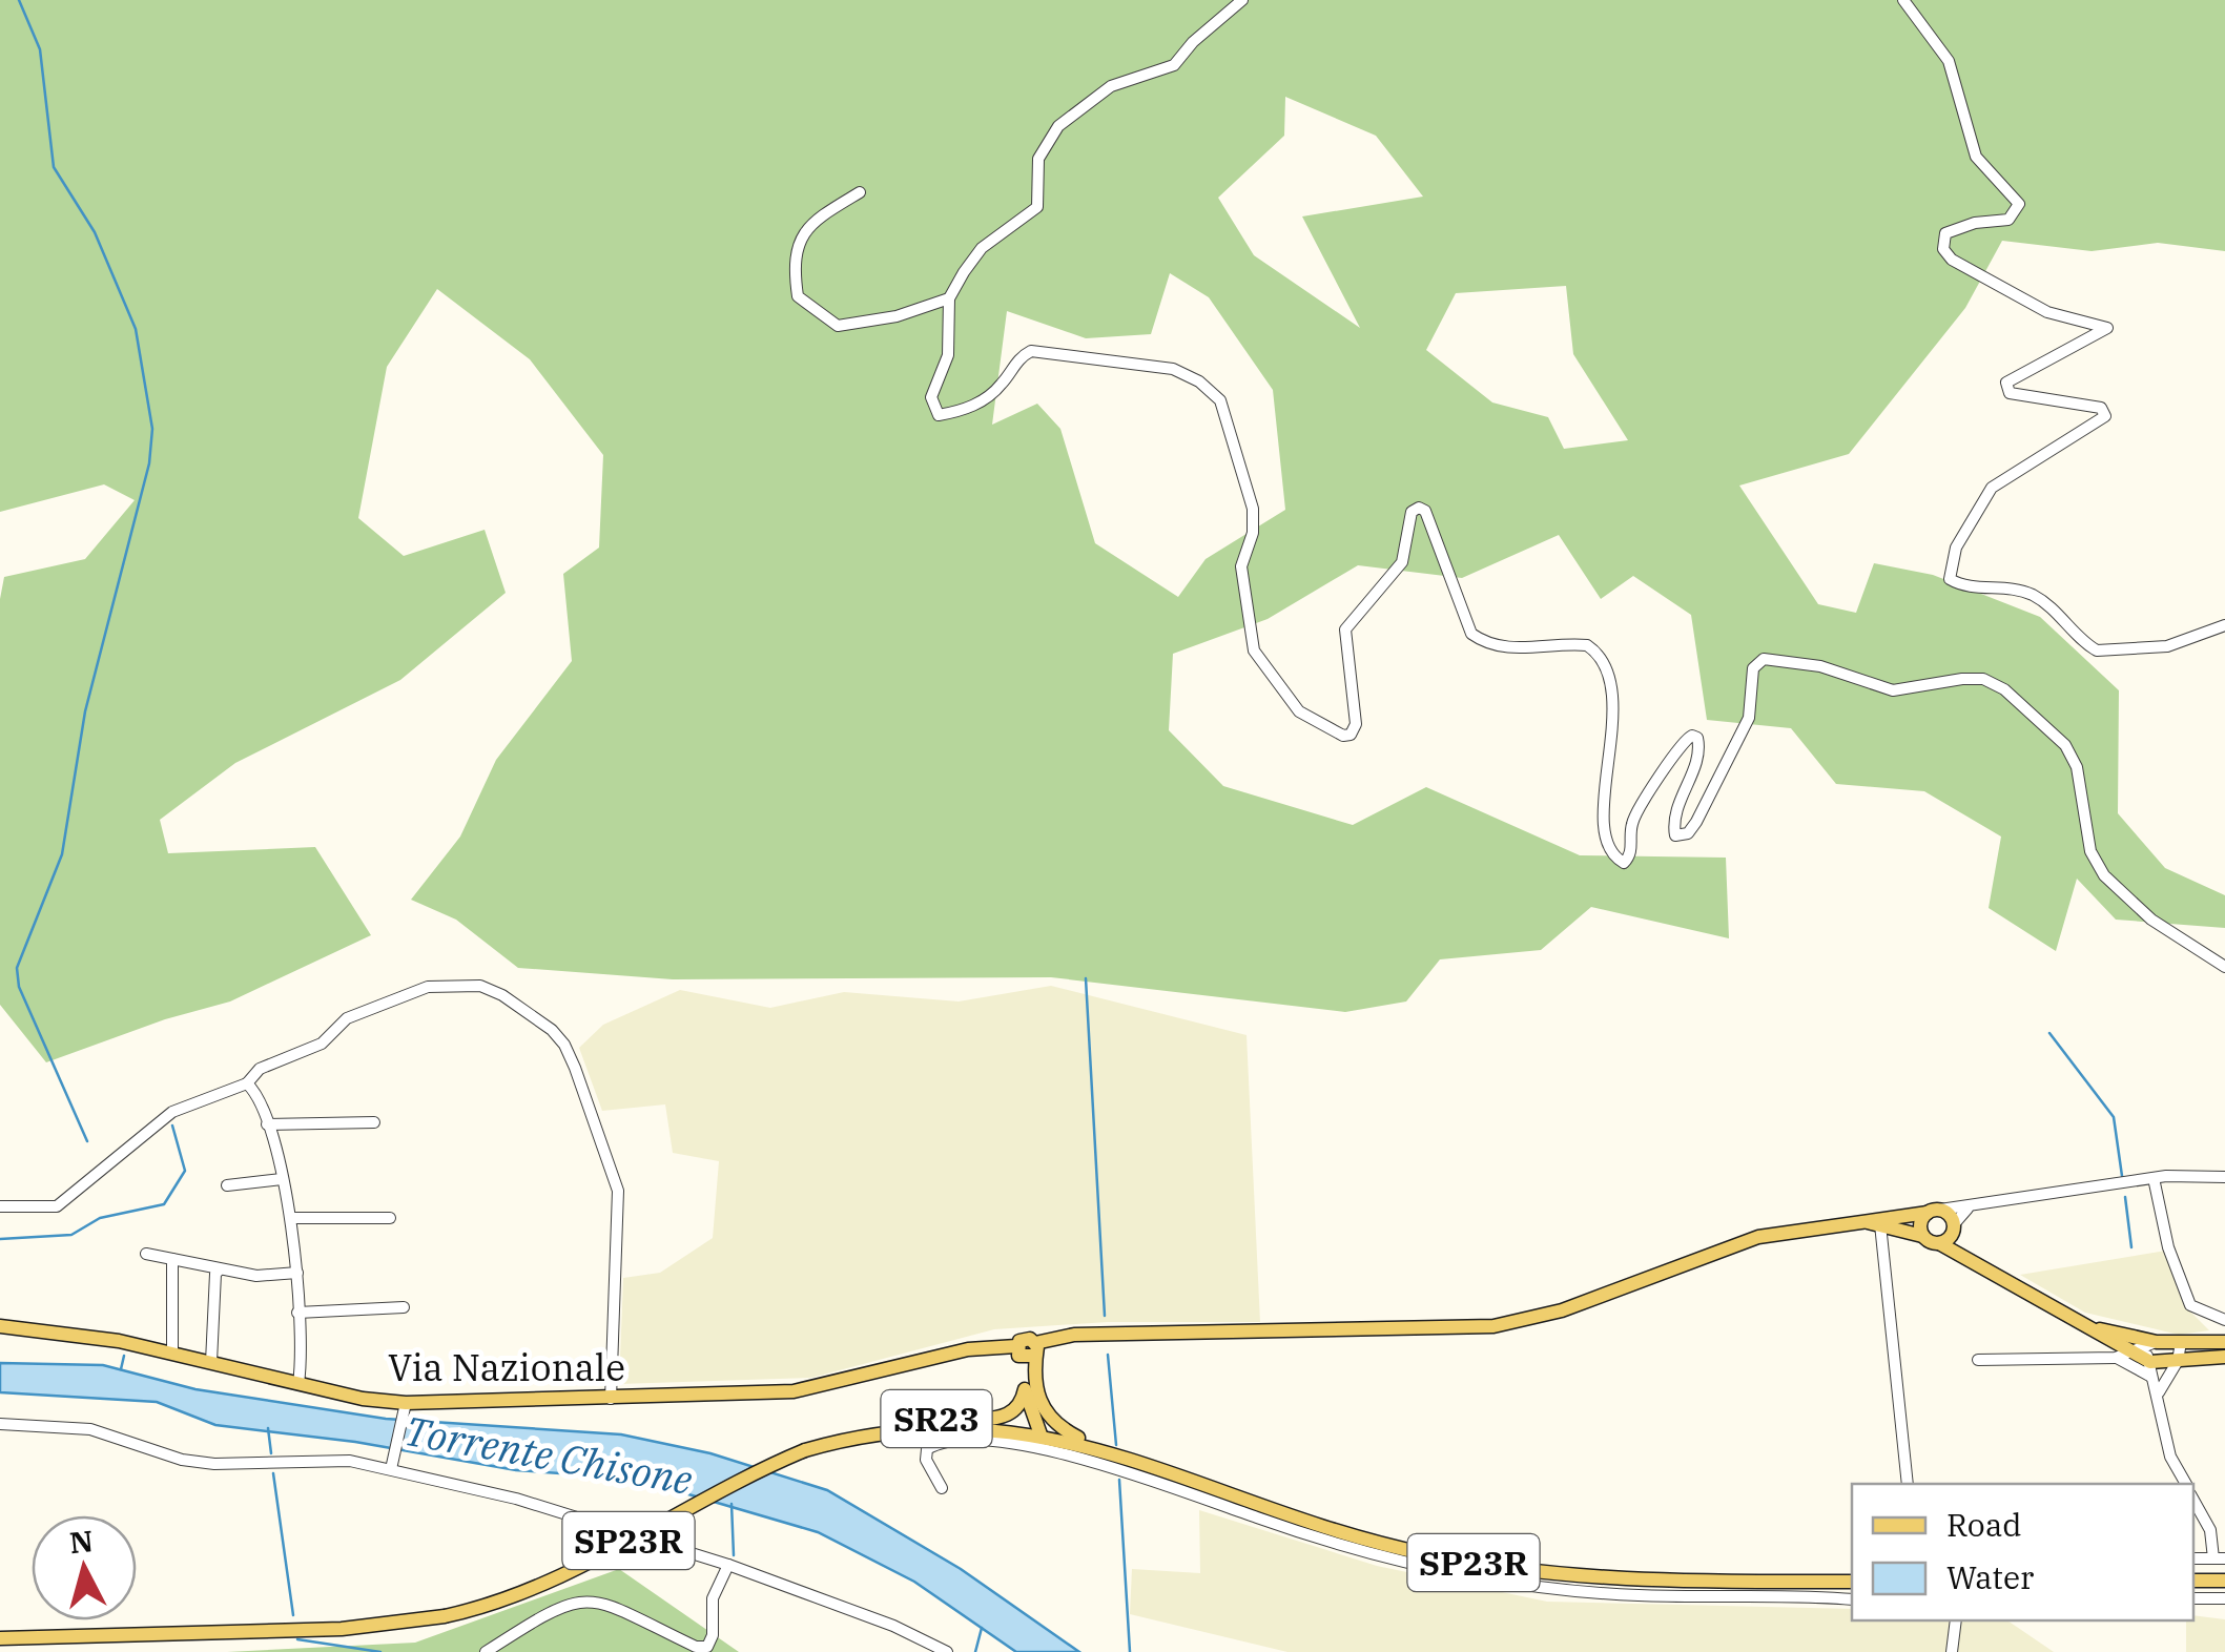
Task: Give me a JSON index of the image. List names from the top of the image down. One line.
{"streets":{"main road":["Via Nazionale","SR23","SP23R"]},"crossings":[["Via Nazionale","SR23"],["SR23","SP23R"]],"water":["Torrente Chisone"],"legend":["Road","Water"],"north":"top"}
